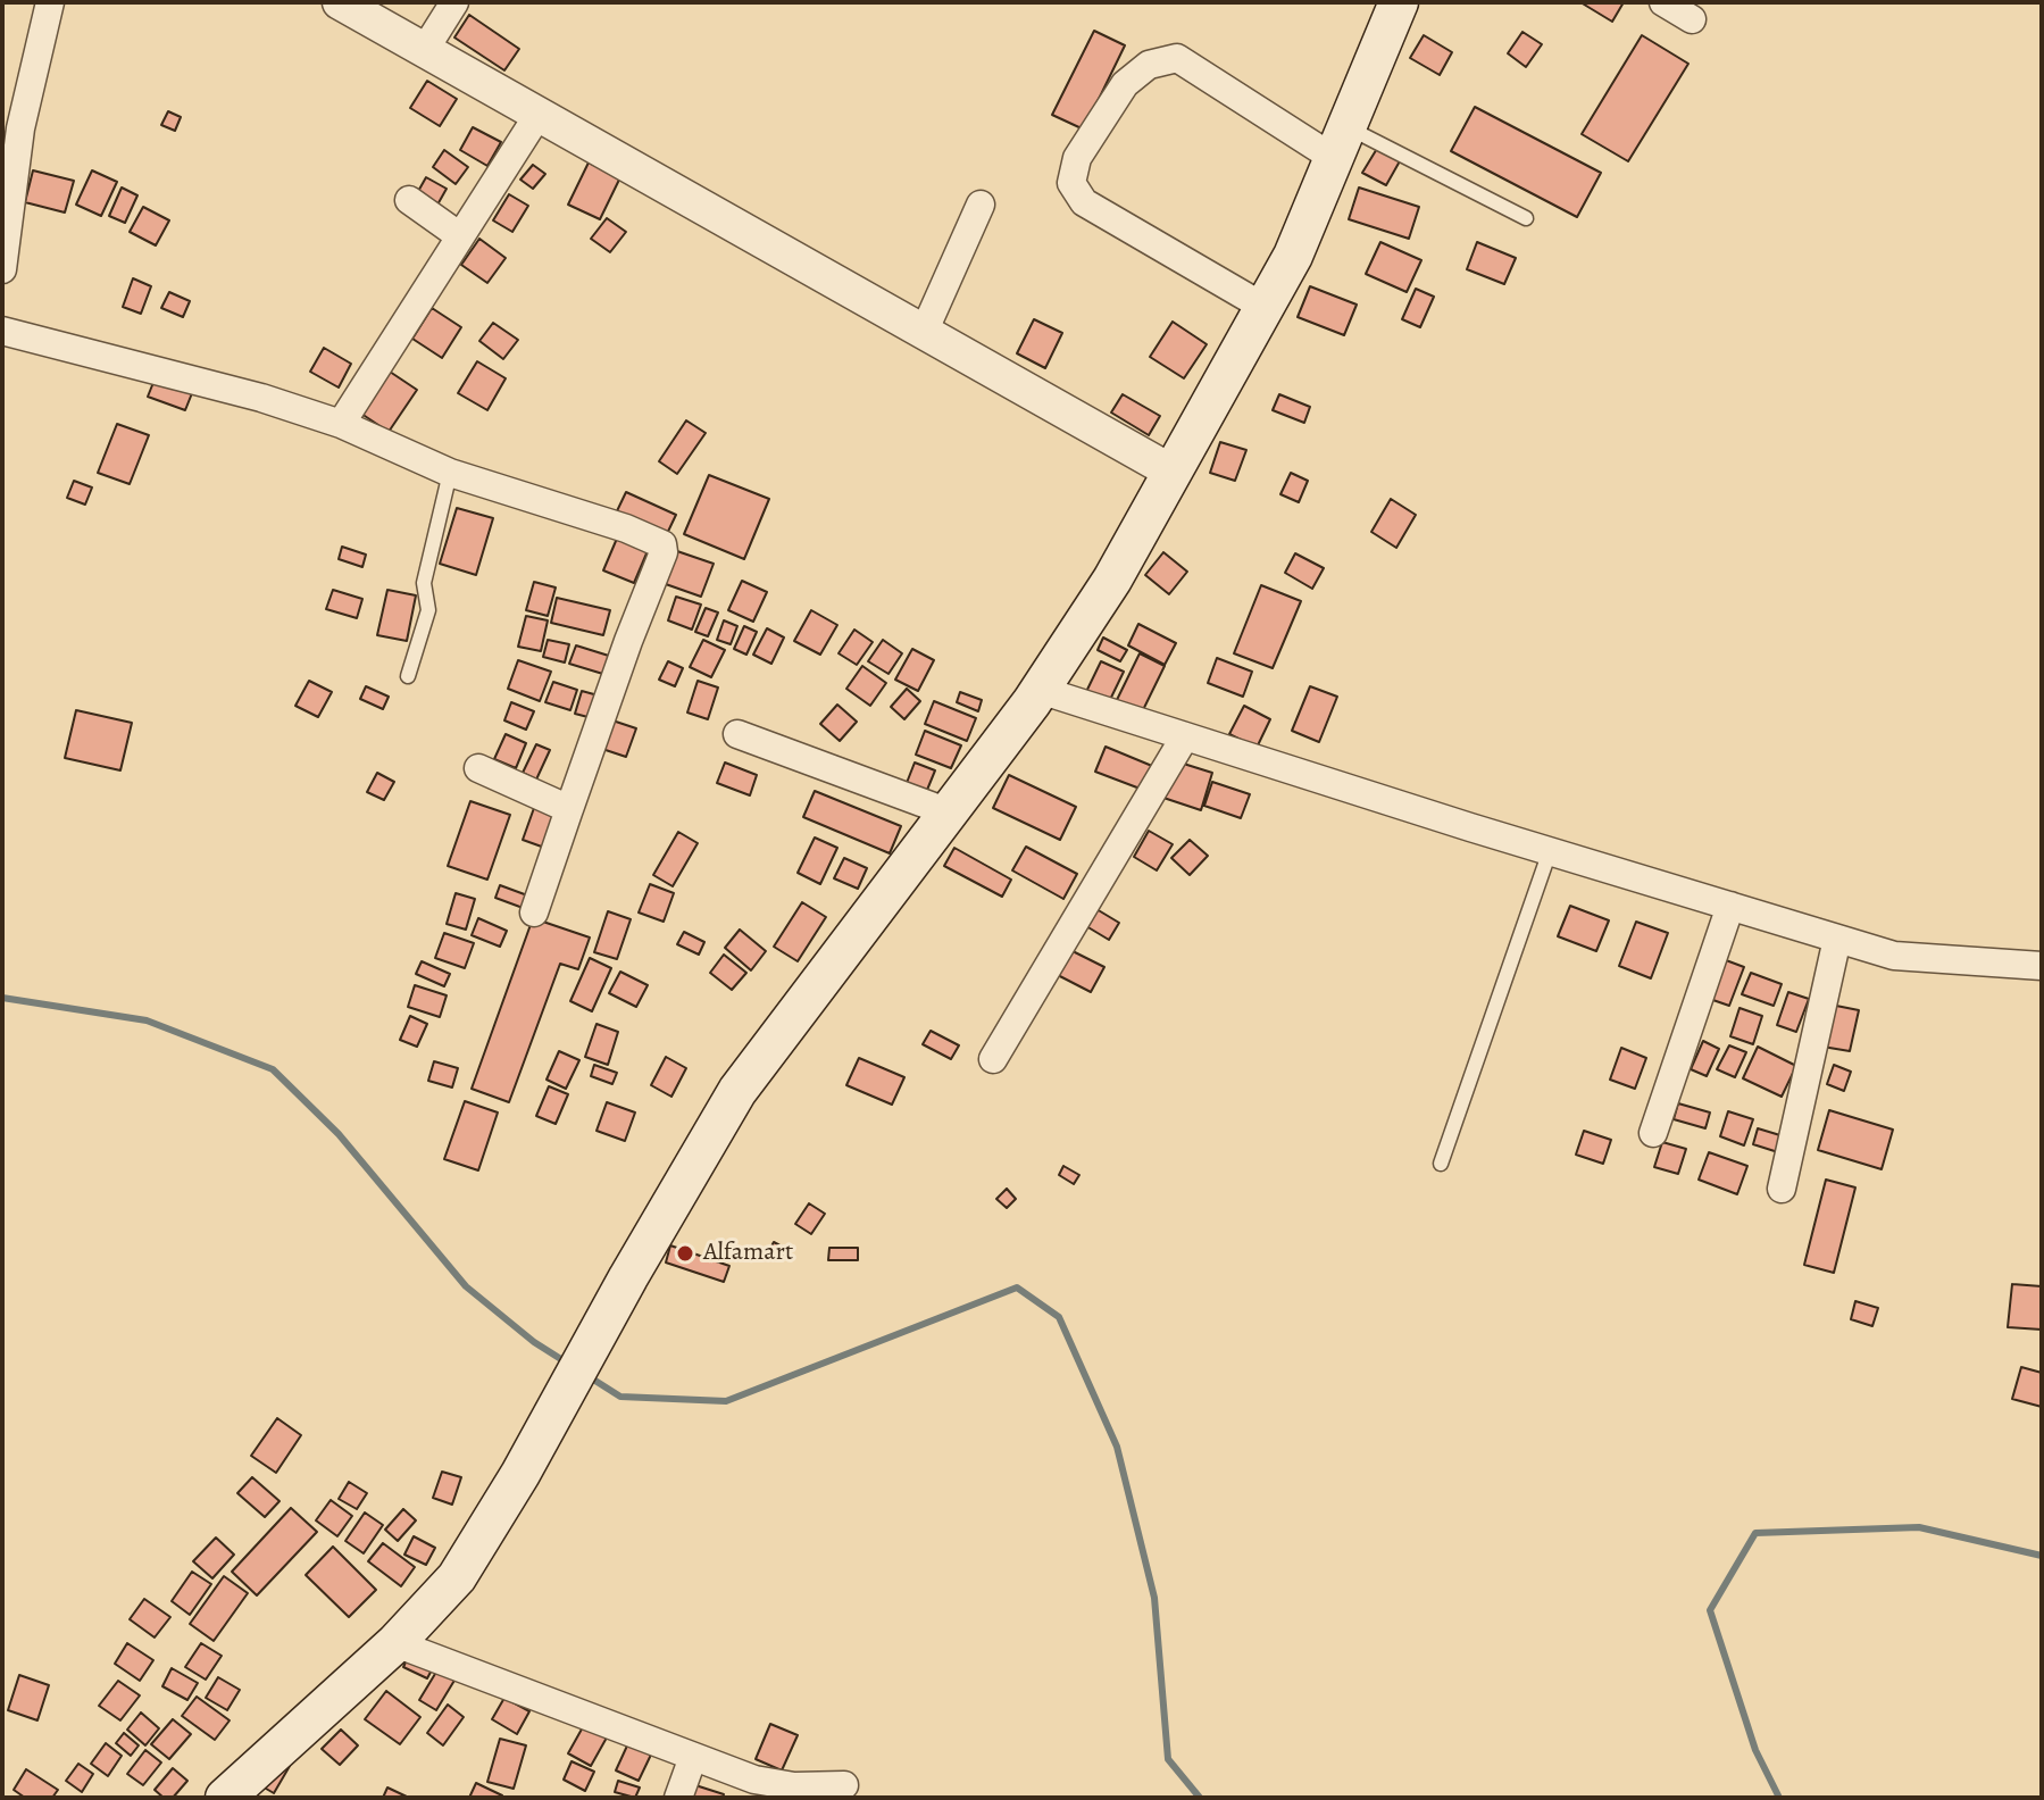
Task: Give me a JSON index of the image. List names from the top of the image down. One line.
{"places":["Alfamart"]}
